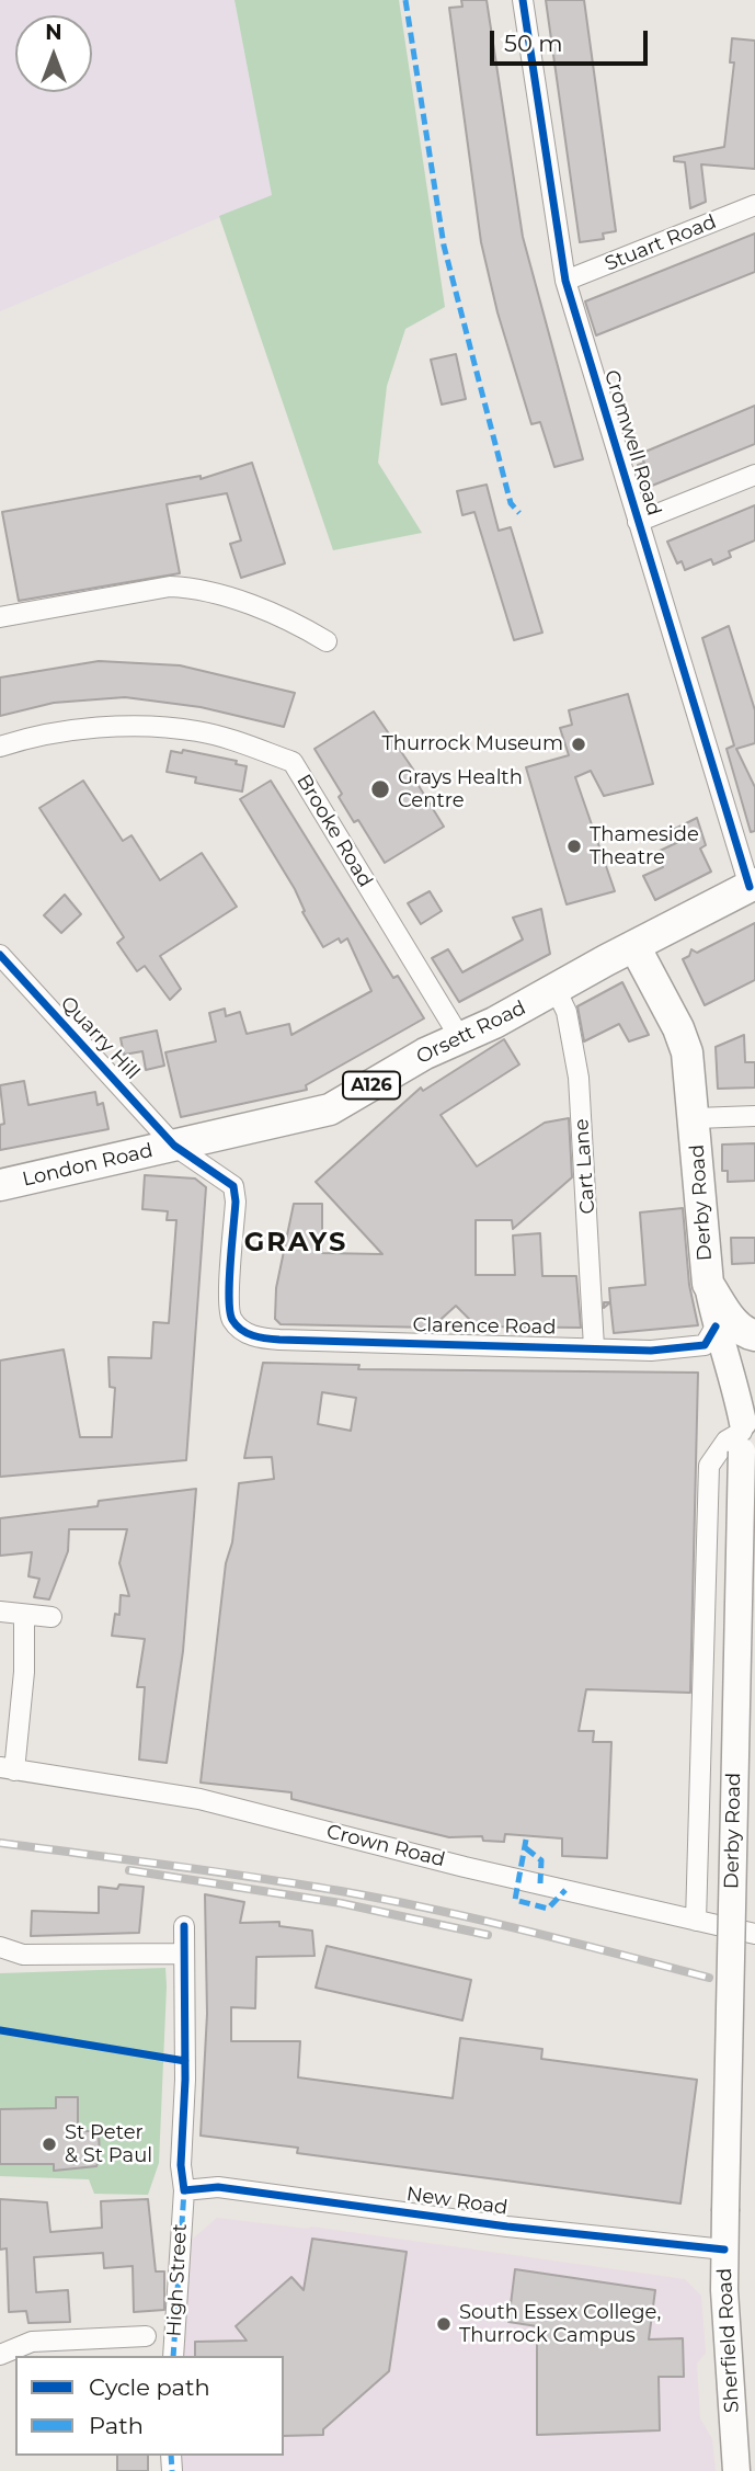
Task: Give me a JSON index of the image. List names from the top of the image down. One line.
{"streets":{"main road":["Orsett Road","A126","London Road","Derby Road","Sherfield Road"],"street":["Stuart Road","Cromwell Road","Brooke Road","Quarry Hill","Cart Lane","Clarence Road","Crown Road","New Road","High Street"]},"crossings":[["Stuart Road","Cromwell Road"],["Cromwell Road","Orsett Road"],["Brooke Road","Orsett Road"],["Orsett Road","Quarry Hill"],["Orsett Road","London Road"],["Orsett Road","Cart Lane"],["Orsett Road","Derby Road"],["Orsett Road","Clarence Road"],["Quarry Hill","London Road"],["Quarry Hill","Clarence Road"],["London Road","Clarence Road"],["Cart Lane","Clarence Road"],["Derby Road","Clarence Road"],["Derby Road","Sherfield Road"],["New Road","High Street"],["New Road","Sherfield Road"]],"districts":["GRAYS"],"places":["Thurrock Museum","Grays Health Centre","Thameside Theatre","St Peter & St Paul","South Essex College, Thurrock Campus"],"legend":["Cycle path","Path"],"scale_bar":"50 m","north":"top"}
